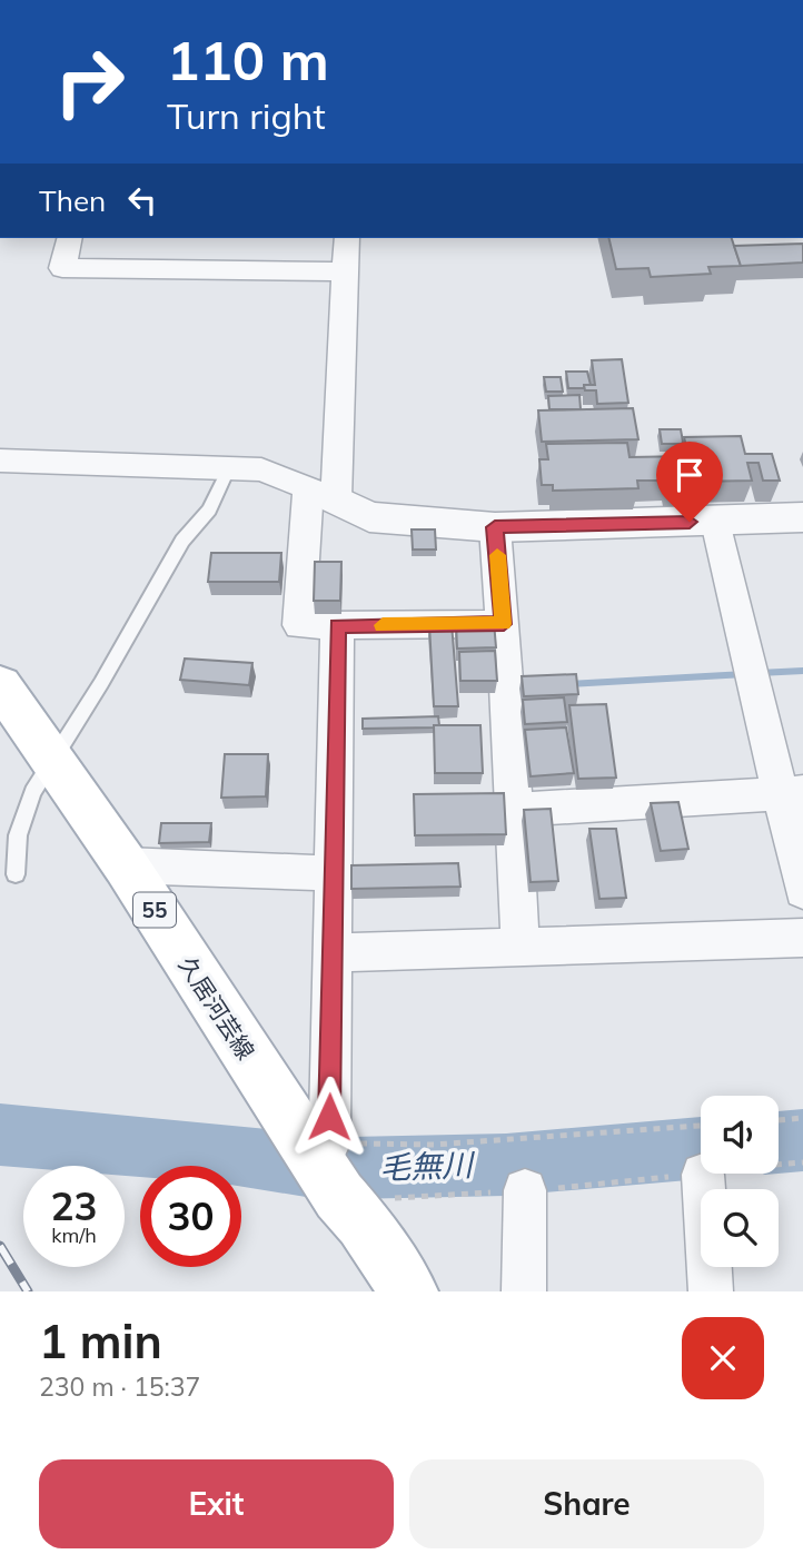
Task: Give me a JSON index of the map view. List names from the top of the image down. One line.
{"streets":{"main road":["55","久居河芸線"]},"water":["毛無川"],"page":{"turn":["110 m","Turn right"],"then":"Then","speed":"23 km/h","limit":"30","heading":["1 min","230 m · 15:37"],"buttons":["Exit","Share"]}}
